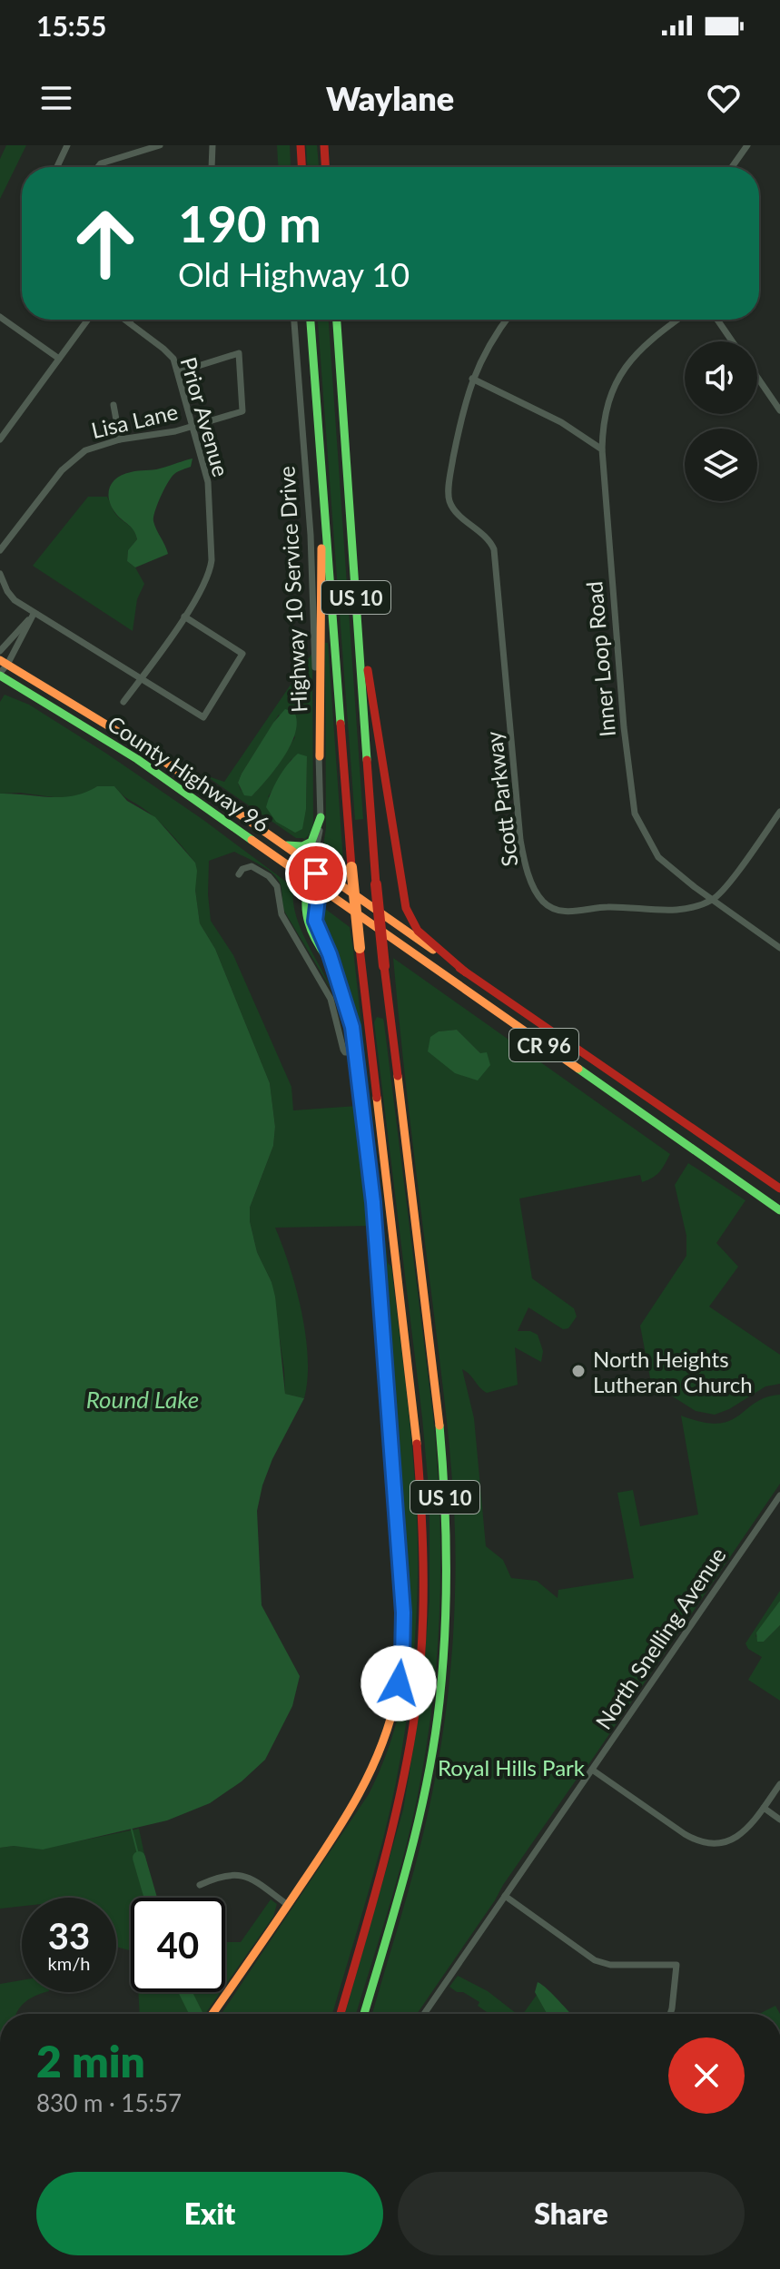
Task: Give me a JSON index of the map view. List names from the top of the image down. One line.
{"streets":{"main road":["US 10","County Highway 96","CR 96"],"street":["Prior Avenue","Lisa Lane","Highway 10 Service Drive","Inner Loop Road","Scott Parkway","North Snelling Avenue"]},"crossings":[["Prior Avenue","Lisa Lane"],["Highway 10 Service Drive","County Highway 96"],["Inner Loop Road","Scott Parkway"]],"water":["Round Lake"],"parks":["Royal Hills Park"],"places":["North Heights Lutheran Church"],"page":{"status":"15:55","header":"Waylane","turn":["190 m","Old Highway 10"],"speed":"33 km/h","limit":"40","heading":["2 min","830 m · 15:57"],"buttons":["Exit","Share"]}}
